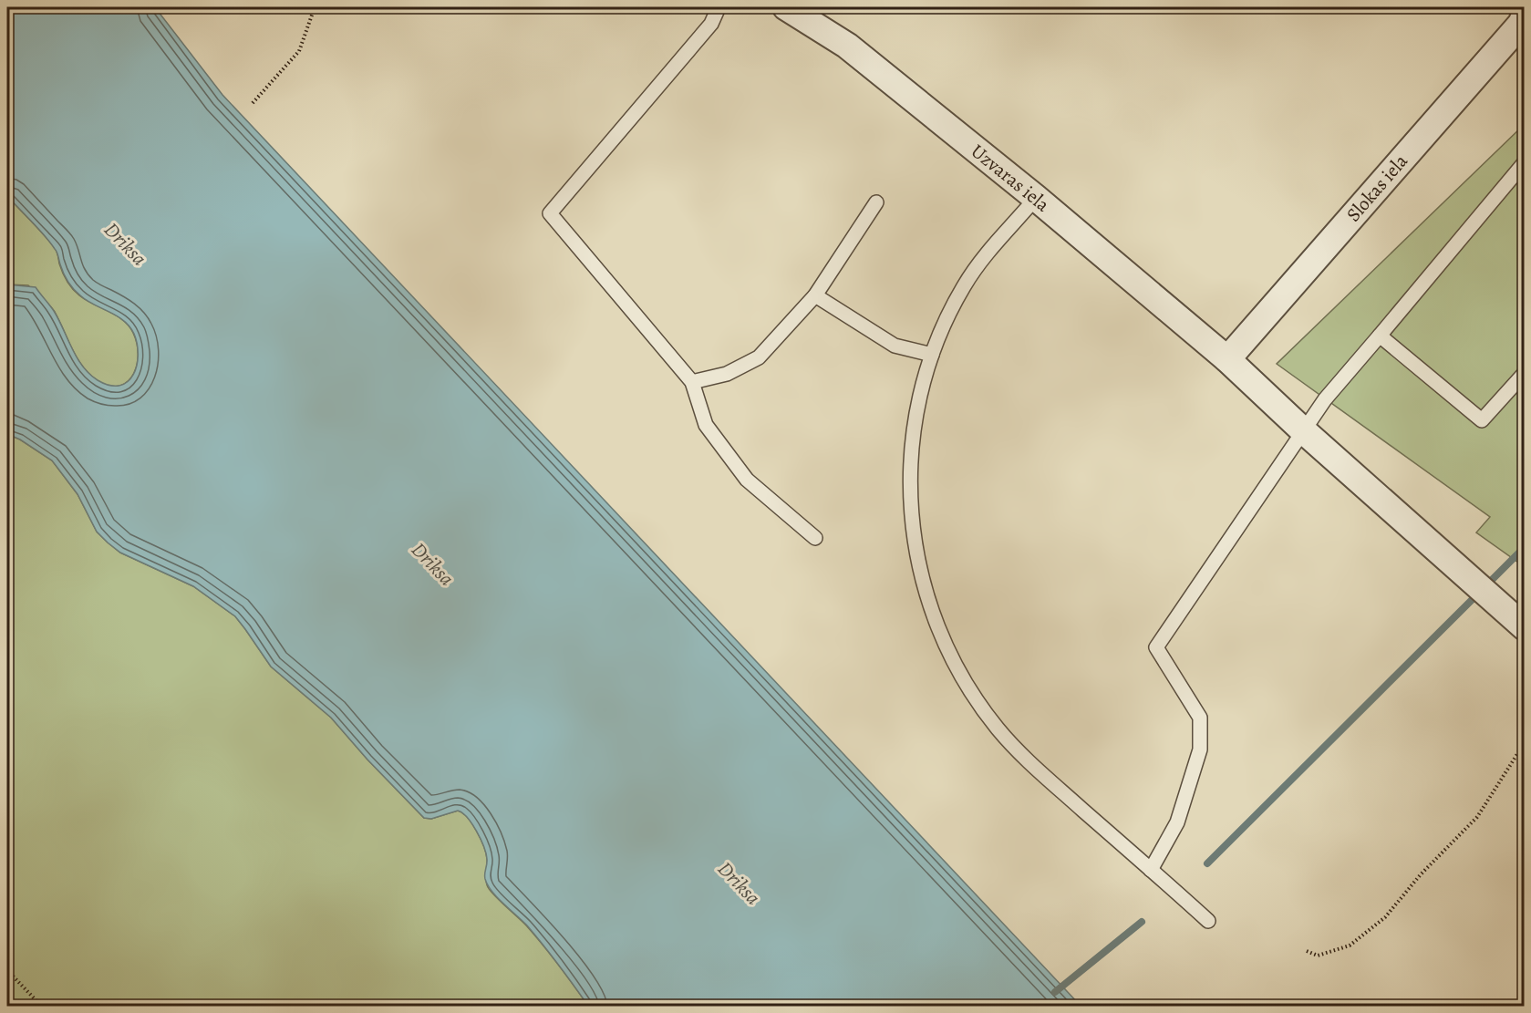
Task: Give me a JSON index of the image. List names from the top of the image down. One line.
{"streets":{"street":["Uzvaras iela","Slokas iela"]},"crossings":[["Uzvaras iela","Slokas iela"]],"water":["Driksa"]}
